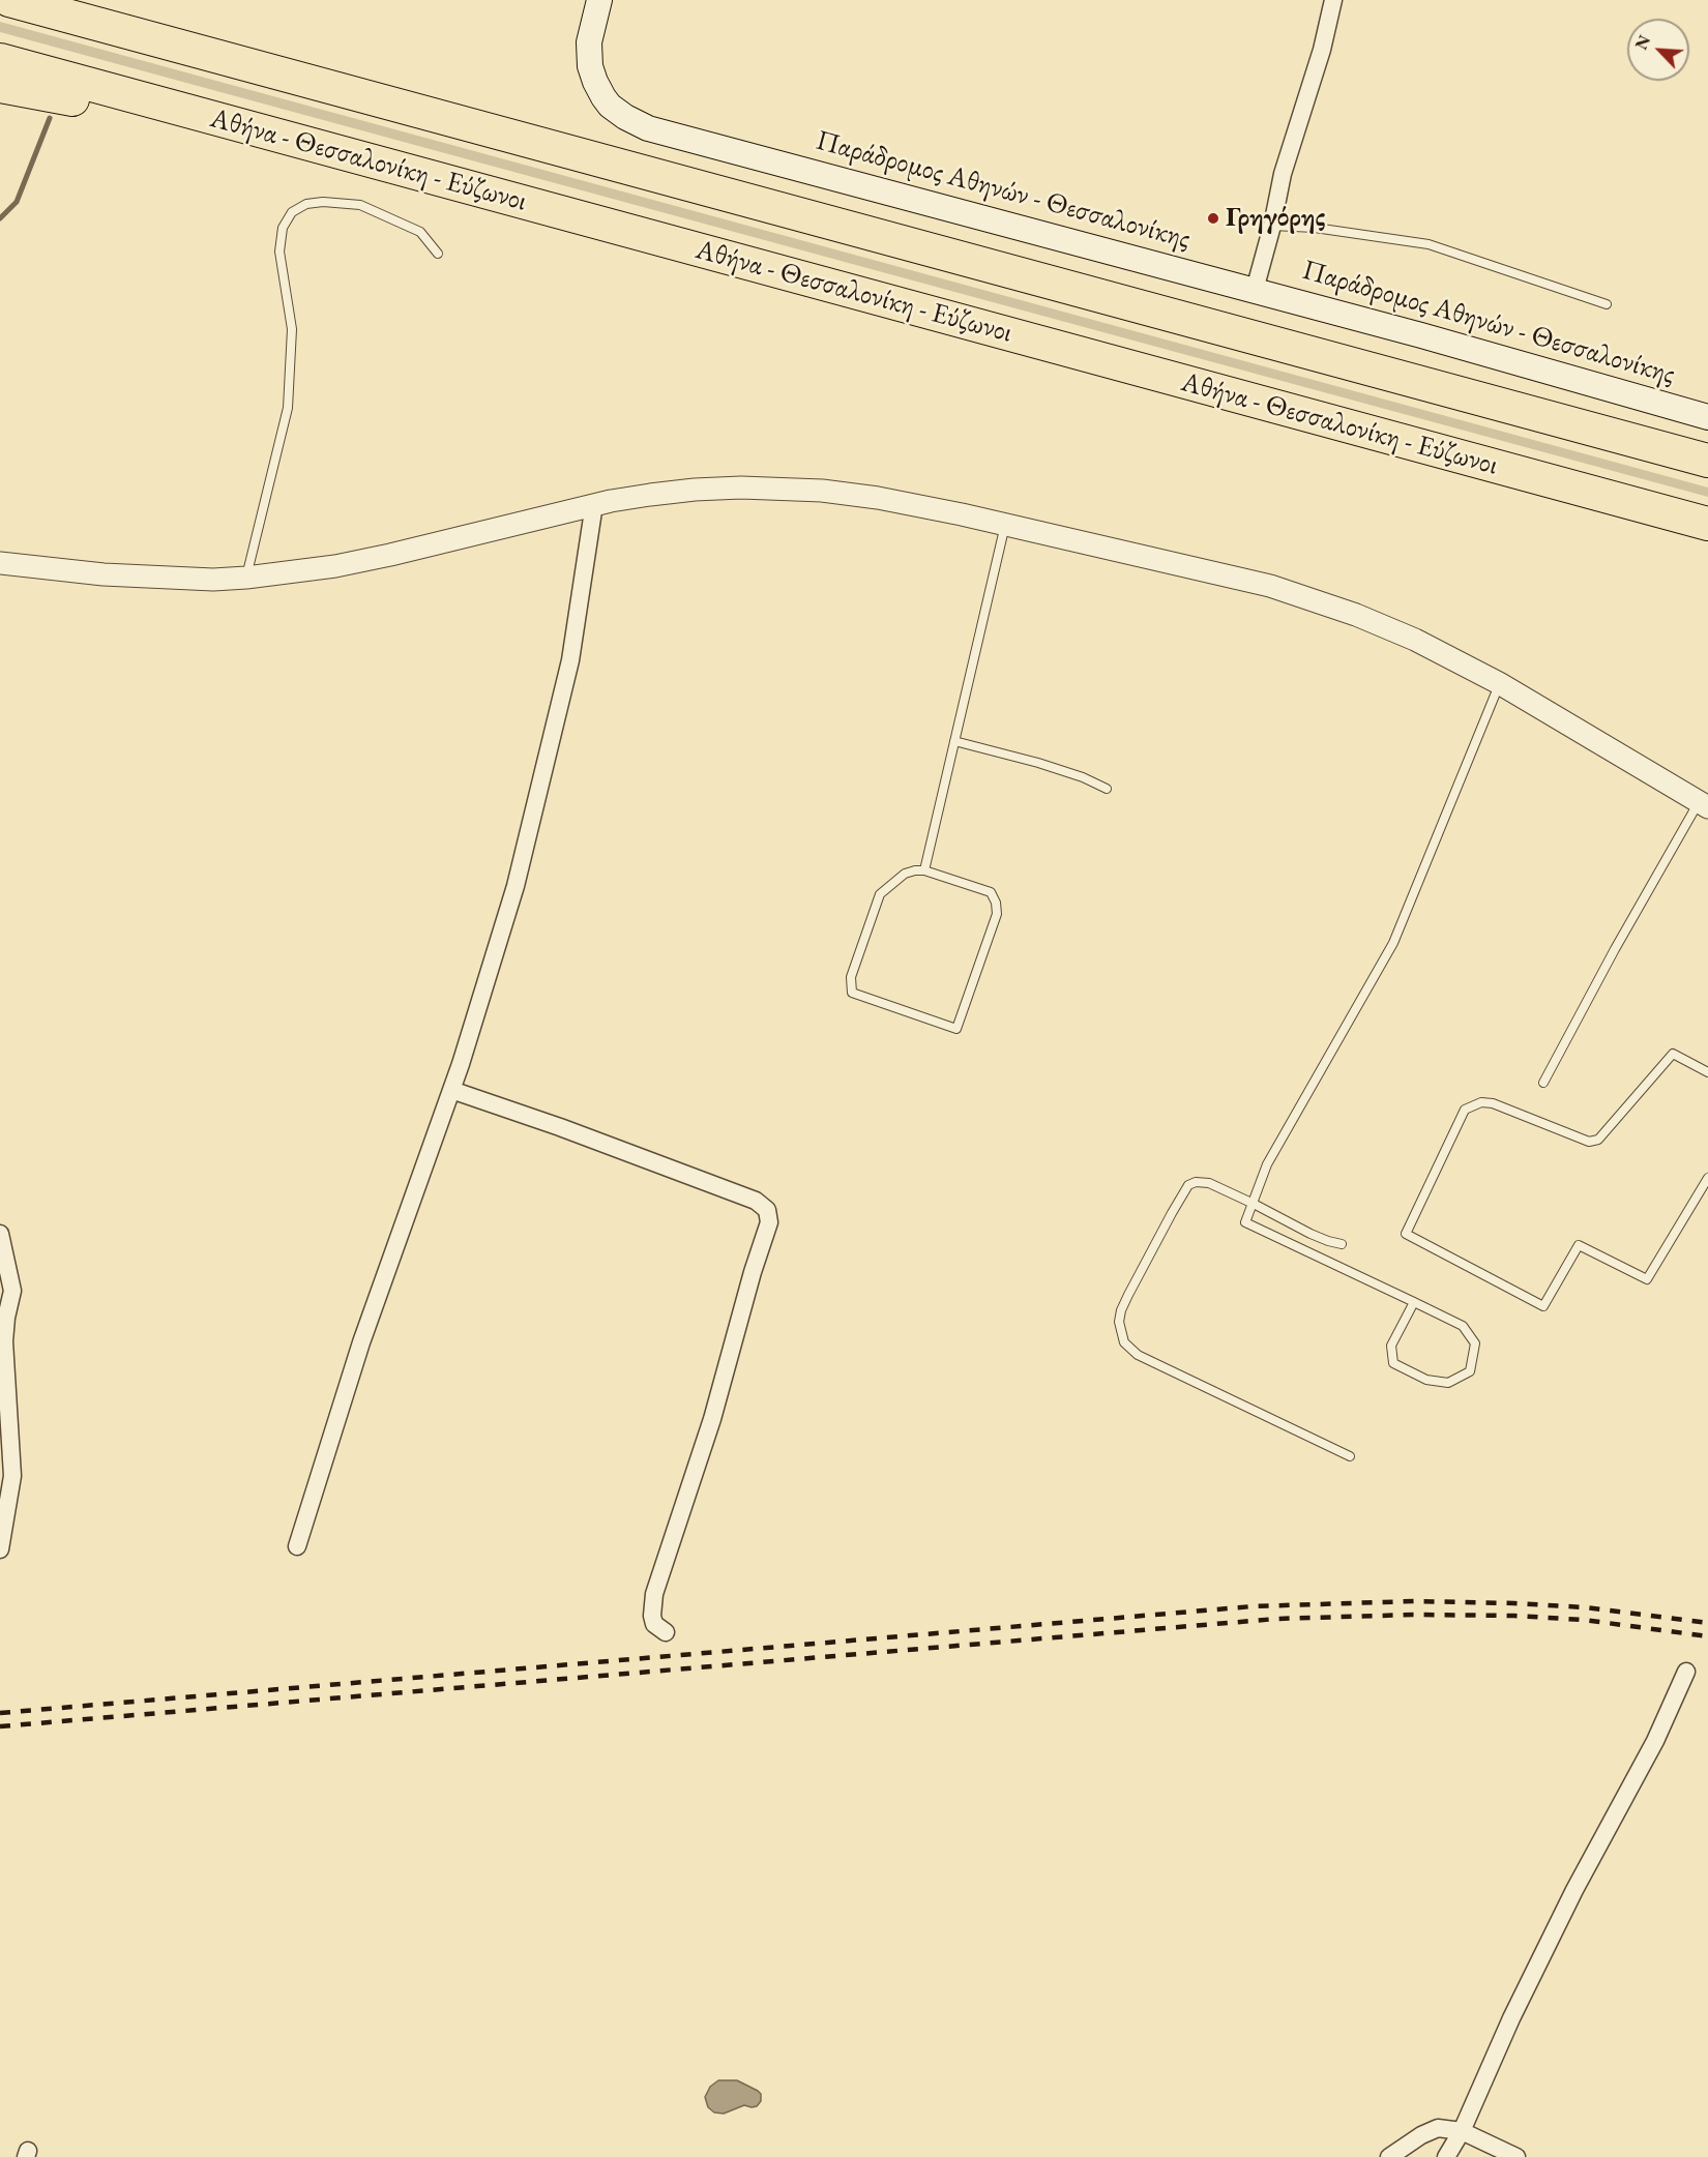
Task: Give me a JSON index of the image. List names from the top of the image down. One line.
{"streets":{"highway":["Αθήνα - Θεσσαλονίκη - Εύζωνοι"],"main road":["Παράδρομος Αθηνών - Θεσσαλονίκης"]},"places":["Γρηγόρης"],"north":"top left"}
